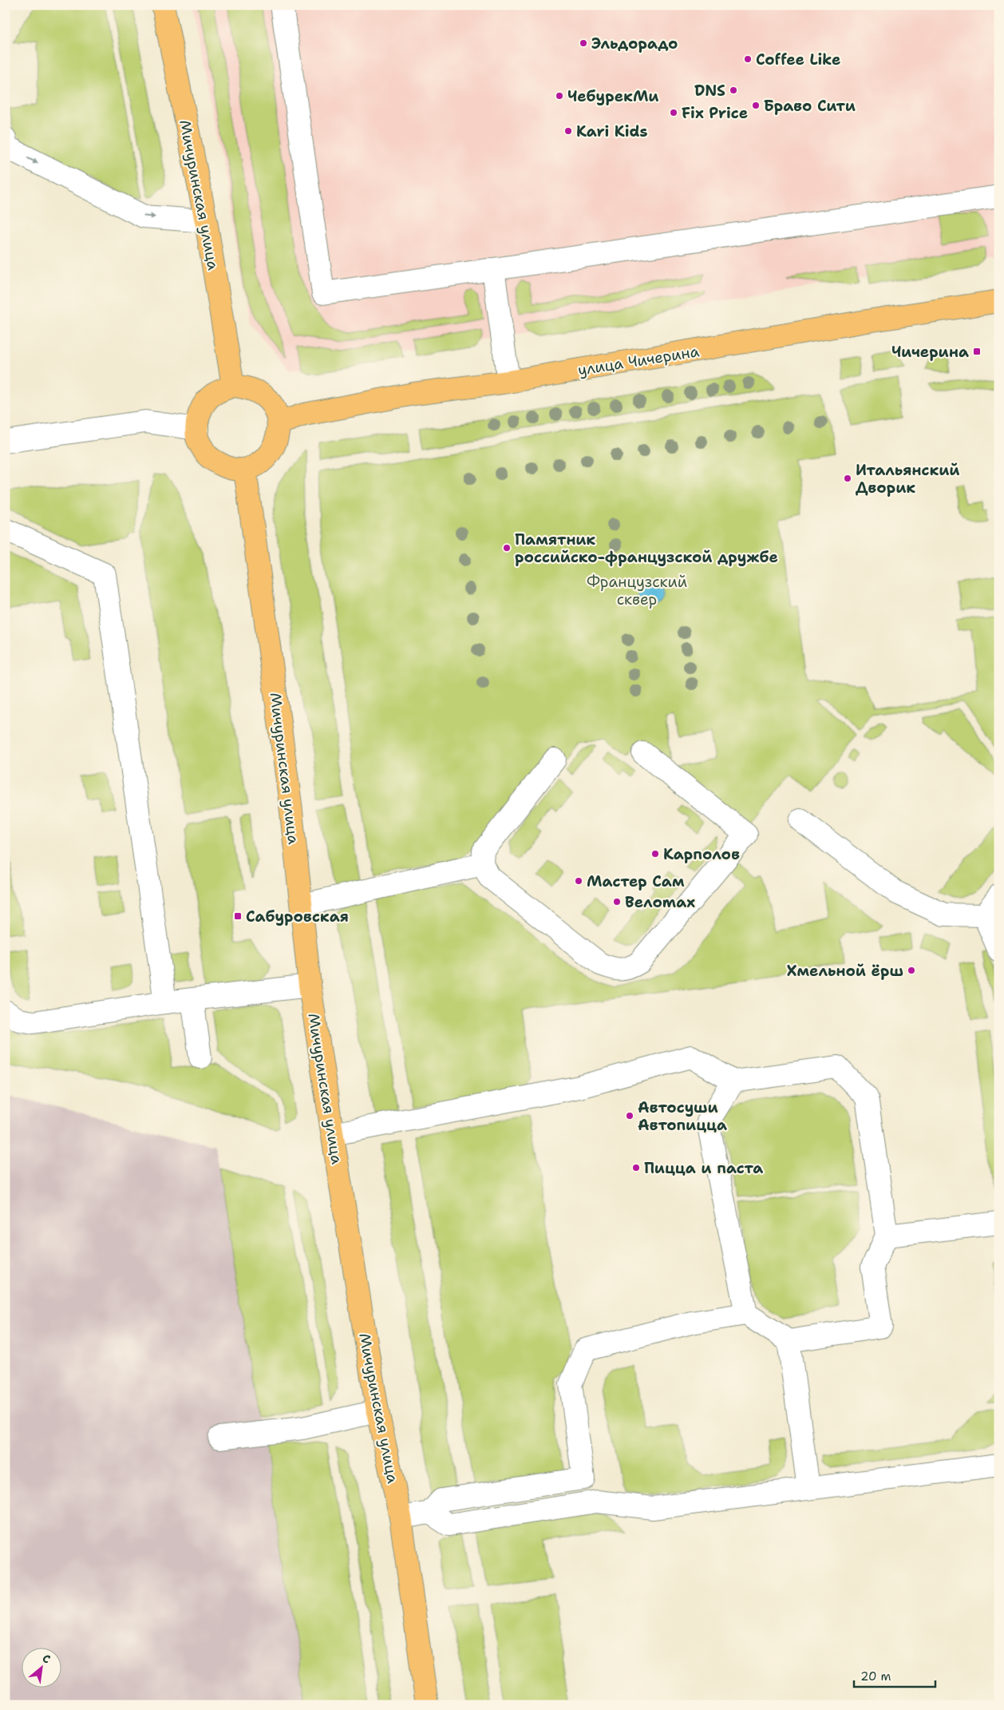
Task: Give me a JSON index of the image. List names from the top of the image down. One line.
{"streets":{"main road":["Мичуринская улица","улица Чичерина"]},"crossings":[["Мичуринская улица","улица Чичерина"]],"parks":["Французский сквер"],"places":{"other":["Эльдорадо","Coffee Like","DNS","ЧебурекМи","Браво Сити","Fix Price","Kari Kids","Итальянский Дворик","Памятник российско-французской дружбе","Карполов","Мастер Сам","Велоmax","Хмельной ёрш","Автосуши Автопицца","Пицца и паста"],"transit":["Чичерина","Сабуровская"]},"scale_bar":"20 m","north":"top right"}
